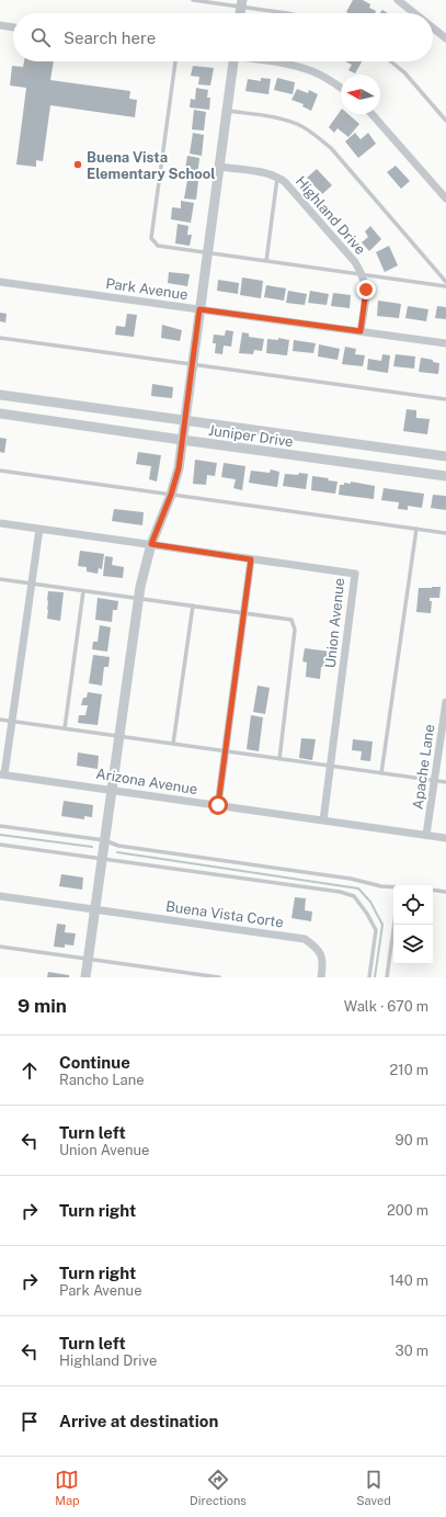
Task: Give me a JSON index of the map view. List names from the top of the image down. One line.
{"streets":{"street":["Highland Drive","Park Avenue","Juniper Drive","Union Avenue","Apache Lane","Arizona Avenue","Buena Vista Corte"]},"crossings":[["Highland Drive","Park Avenue"],["Union Avenue","Arizona Avenue"],["Apache Lane","Arizona Avenue"]],"places":["Buena Vista Elementary School"],"north":"left","page":{"search":"Search here","heading":["9 min","Walk · 670 m"],"list":[["Continue","Rancho Lane","210 m"],["Turn left","Union Avenue","90 m"],["Turn right","200 m"],["Turn right","Park Avenue","140 m"],["Turn left","Highland Drive","30 m"],"Arrive at destination"],"nav":["Map","Directions","Saved"]}}
